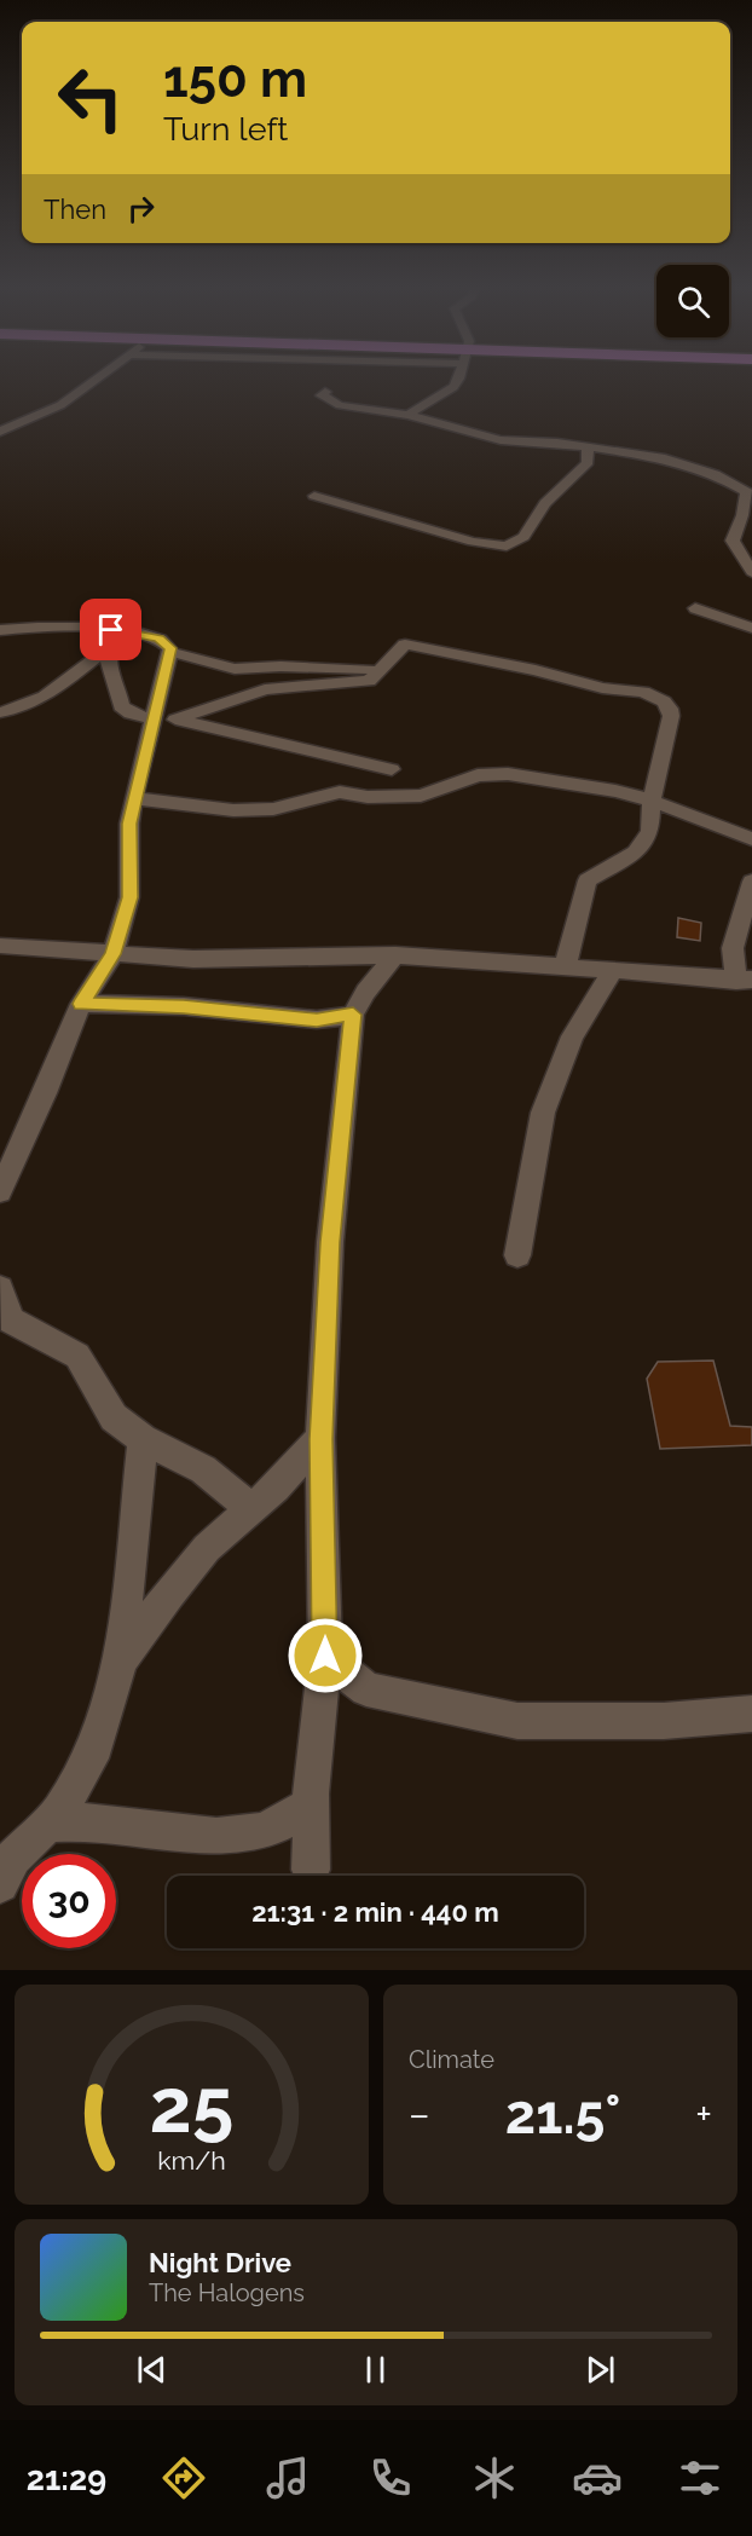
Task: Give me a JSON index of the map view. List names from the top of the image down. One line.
{"page":{"turn":["150 m","Turn left"],"then":"Then","limit":"30","trip":"21:31 · 2 min · 440 m","tile":"Climate","heat":["−","21.5°","+"],"song":["Night Drive","The Halogens"],"tabs":"21:29","gauge":["25","km/h"]}}
